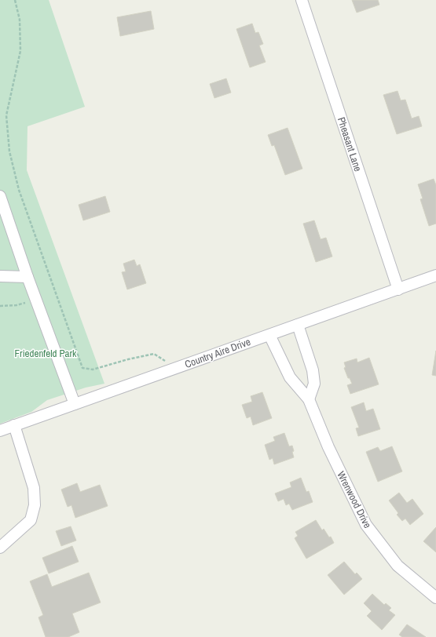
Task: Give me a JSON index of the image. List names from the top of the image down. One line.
{"streets":{"street":["Pheasant Lane","Country Aire Drive","Wrenwood Drive"]},"crossings":[["Pheasant Lane","Country Aire Drive"],["Country Aire Drive","Wrenwood Drive"]],"parks":["Friedenfeld Park"]}
